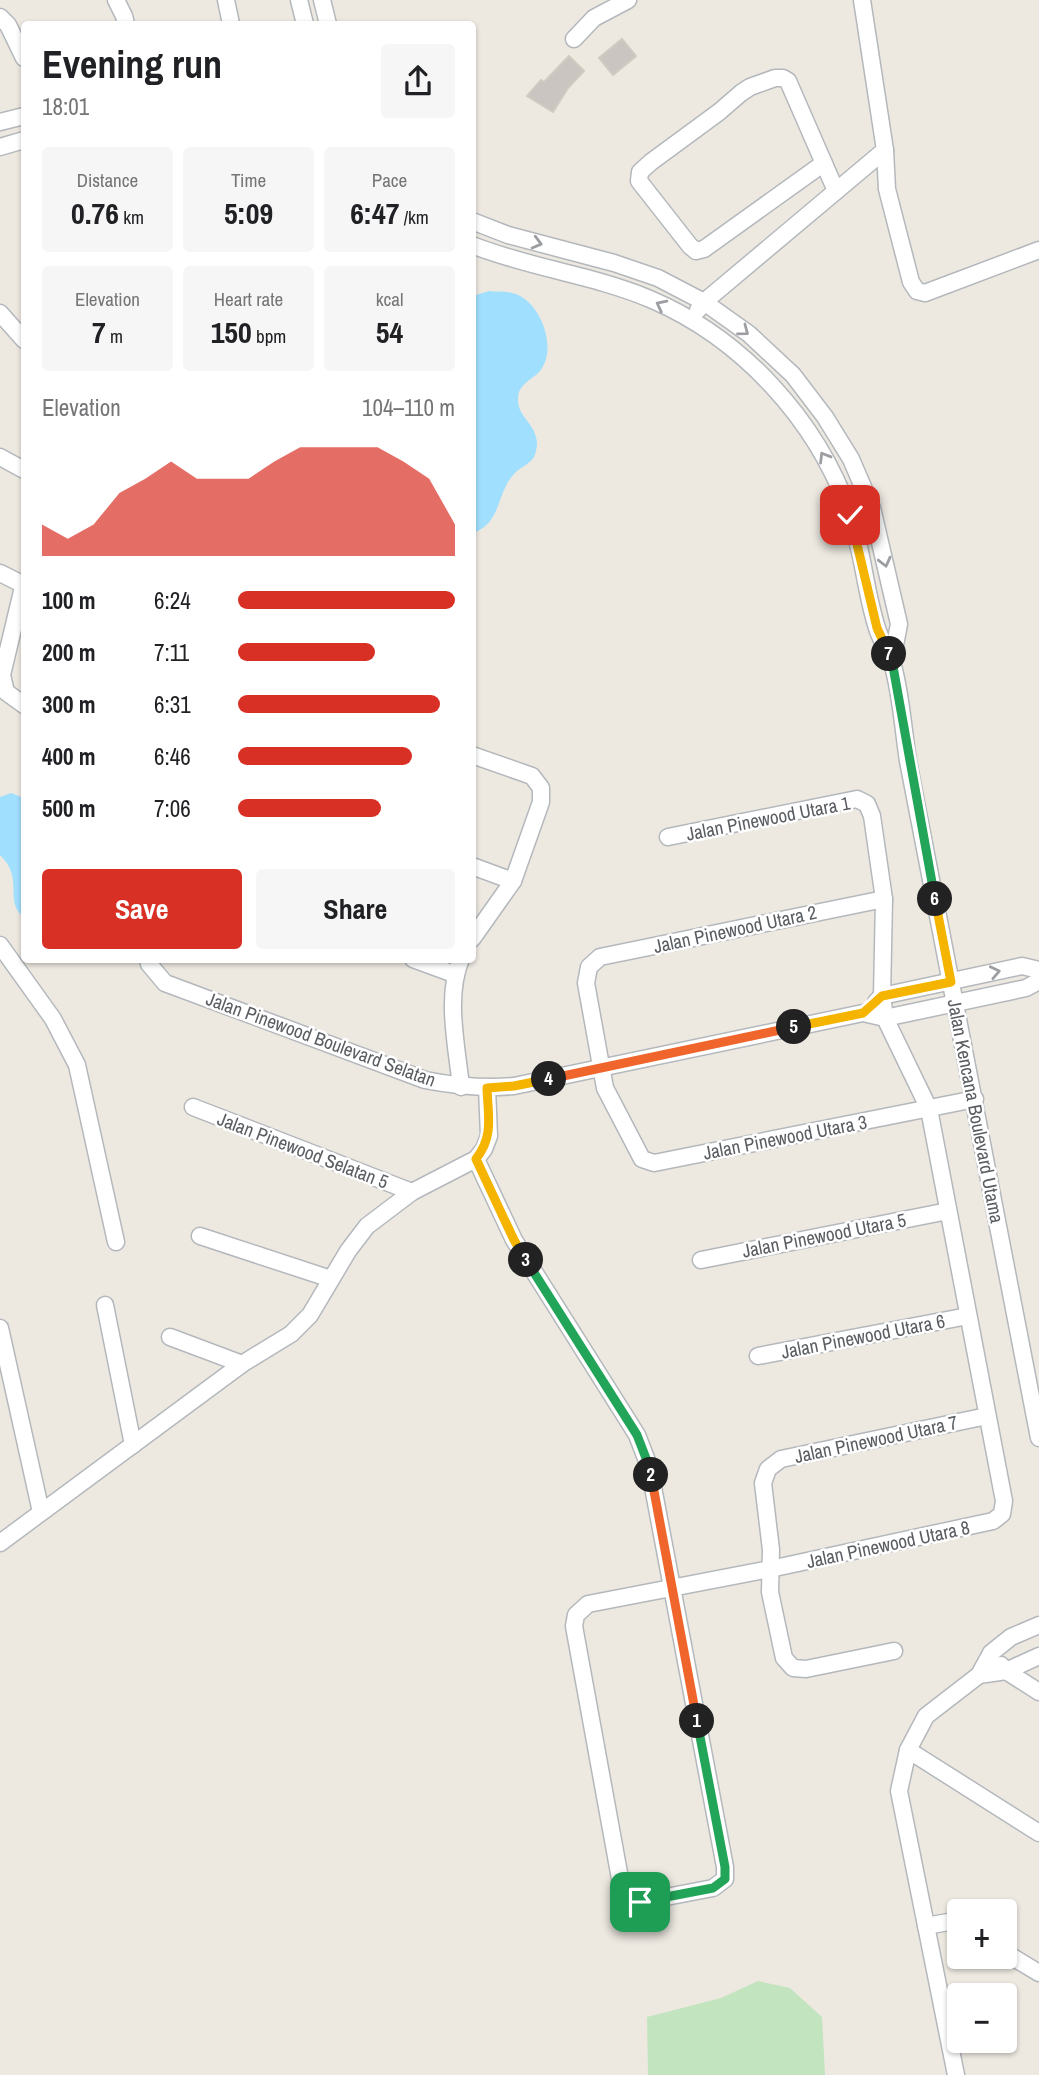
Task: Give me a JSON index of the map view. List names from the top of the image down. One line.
{"streets":{"street":["Jalan Pinewood Utara 1","Jalan Pinewood Utara 2","Jalan Pinewood Boulevard Selatan","Jalan Kencana Boulevard Utama","Jalan Pinewood Utara 3","Jalan Pinewood Selatan 5","Jalan Pinewood Utara 5","Jalan Pinewood Utara 6","Jalan Pinewood Utara 7","Jalan Pinewood Utara 8"]},"crossings":[["Jalan Pinewood Utara 1","Jalan Pinewood Utara 2"],["Jalan Pinewood Utara 2","Jalan Pinewood Boulevard Selatan"],["Jalan Pinewood Utara 2","Jalan Pinewood Utara 3"],["Jalan Pinewood Boulevard Selatan","Jalan Pinewood Utara 3"],["Jalan Kencana Boulevard Utama","Jalan Pinewood Utara 3"],["Jalan Pinewood Utara 7","Jalan Pinewood Utara 8"]],"page":{"heading":["Evening run","18:01"],"stats":[["Distance","0.76 km"],["Time","5:09"],["Pace","6:47 /km"],["Elevation","7 m"],["Heart rate","150 bpm"],["kcal","54"]],"chart":["Elevation","104–110 m"],"list":[{"name":"100 m","note":"6:24"},{"name":"200 m","note":"7:11"},{"name":"300 m","note":"6:31"},{"name":"400 m","note":"6:46"},{"name":"500 m","note":"7:06"}],"pins":["7","6","5","4","3","2","1"],"buttons":["Save","Share"],"map_buttons":["+","−"]}}
